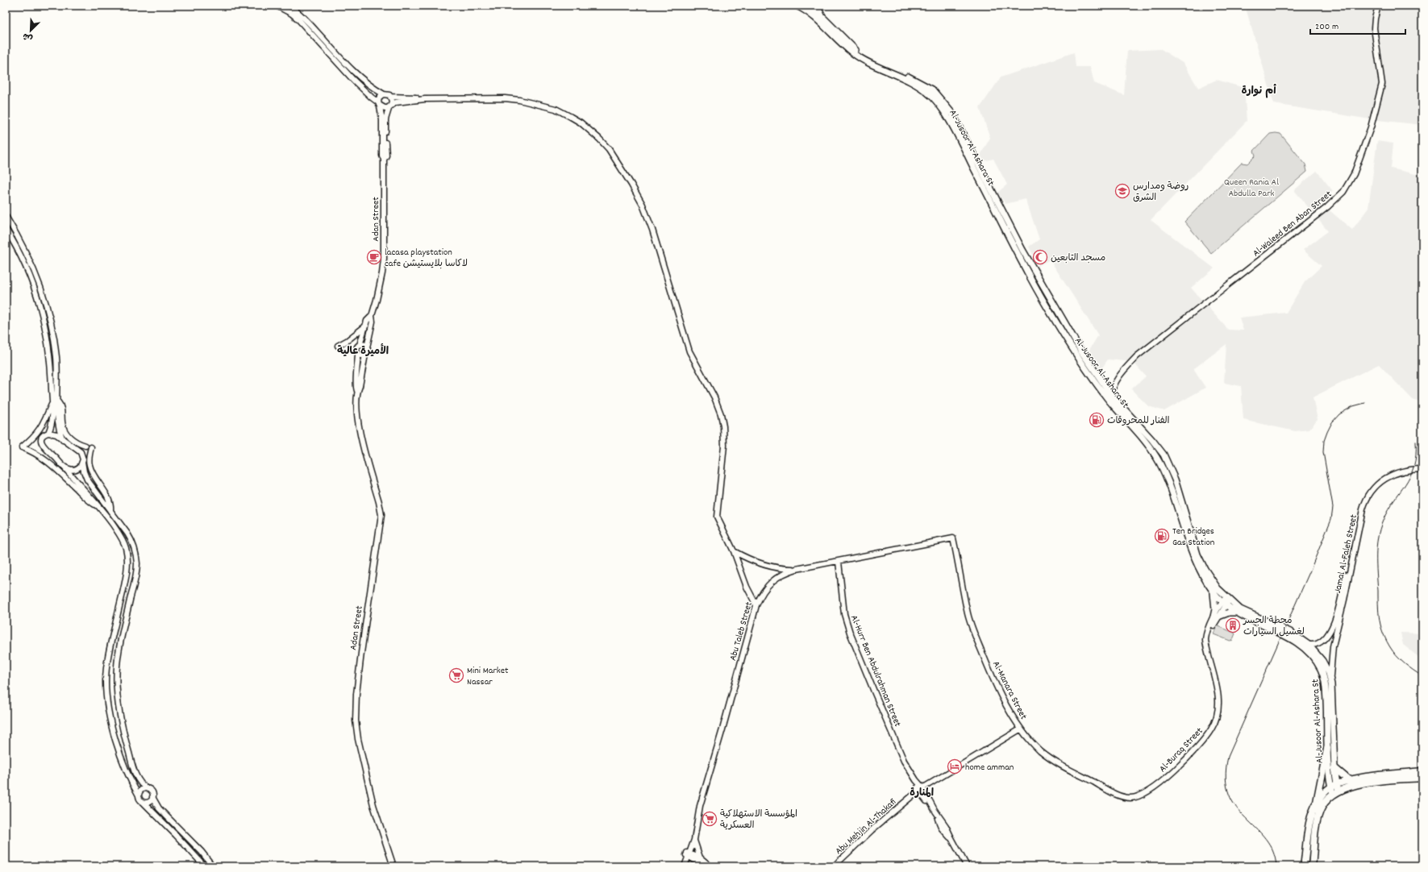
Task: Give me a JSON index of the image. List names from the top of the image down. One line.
{"streets":{"main road":["Al-Jusoor Al-Ashara St"],"street":["Adan Street","Al-Waleed Ben Aban Street","Jamal Al-Faleh Street","Abu Taleb Street","Al-Hurr Ben Abdulrahman Street","Al-Manara Street","Al-Buraq Street","Abu Mehjin Al-Thakafi"]},"crossings":[["Al-Jusoor Al-Ashara St","Al-Waleed Ben Aban Street"],["Al-Jusoor Al-Ashara St","Jamal Al-Faleh Street"],["Al-Jusoor Al-Ashara St","Al-Buraq Street"],["Abu Taleb Street","Al-Hurr Ben Abdulrahman Street"],["Abu Taleb Street","Al-Manara Street"],["Al-Hurr Ben Abdulrahman Street","Abu Mehjin Al-Thakafi"],["Al-Manara Street","Al-Buraq Street"],["Al-Manara Street","Abu Mehjin Al-Thakafi"]],"districts":["أم نوارة","الأميرة عالية","المنارة"],"parks":["Queen Rania Al Abdulla Park"],"places":{"school or university":["روضة ومدارس الشرق"],"cafe":["lacasa playstation cafe لاكاسا بلايستيشن"],"mosque":["مسجد التابعين"],"fuel station":["الفنار للمحروقات","Ten Bridges Gas Station"],"building":["محطة الجسر لغسيل السيارات"],"supermarket":["Mini Market Nassar","المؤسسة الاستهلاكية العسكرية"],"hotel":["home amman"]},"scale_bar":"200 m","north":"bottom left"}
